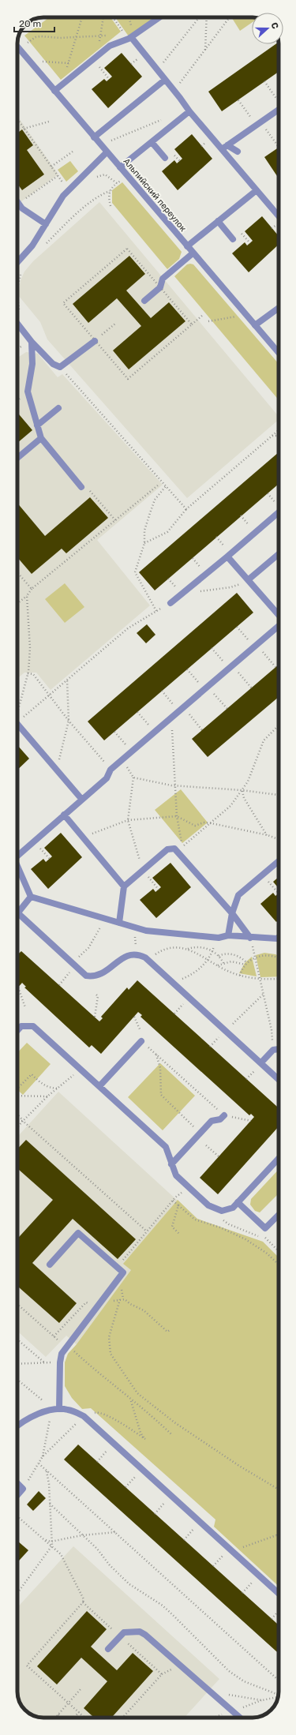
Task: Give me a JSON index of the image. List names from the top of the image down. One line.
{"streets":{"street":["Альпийский переулок"]},"scale_bar":"20 m","north":"right"}
